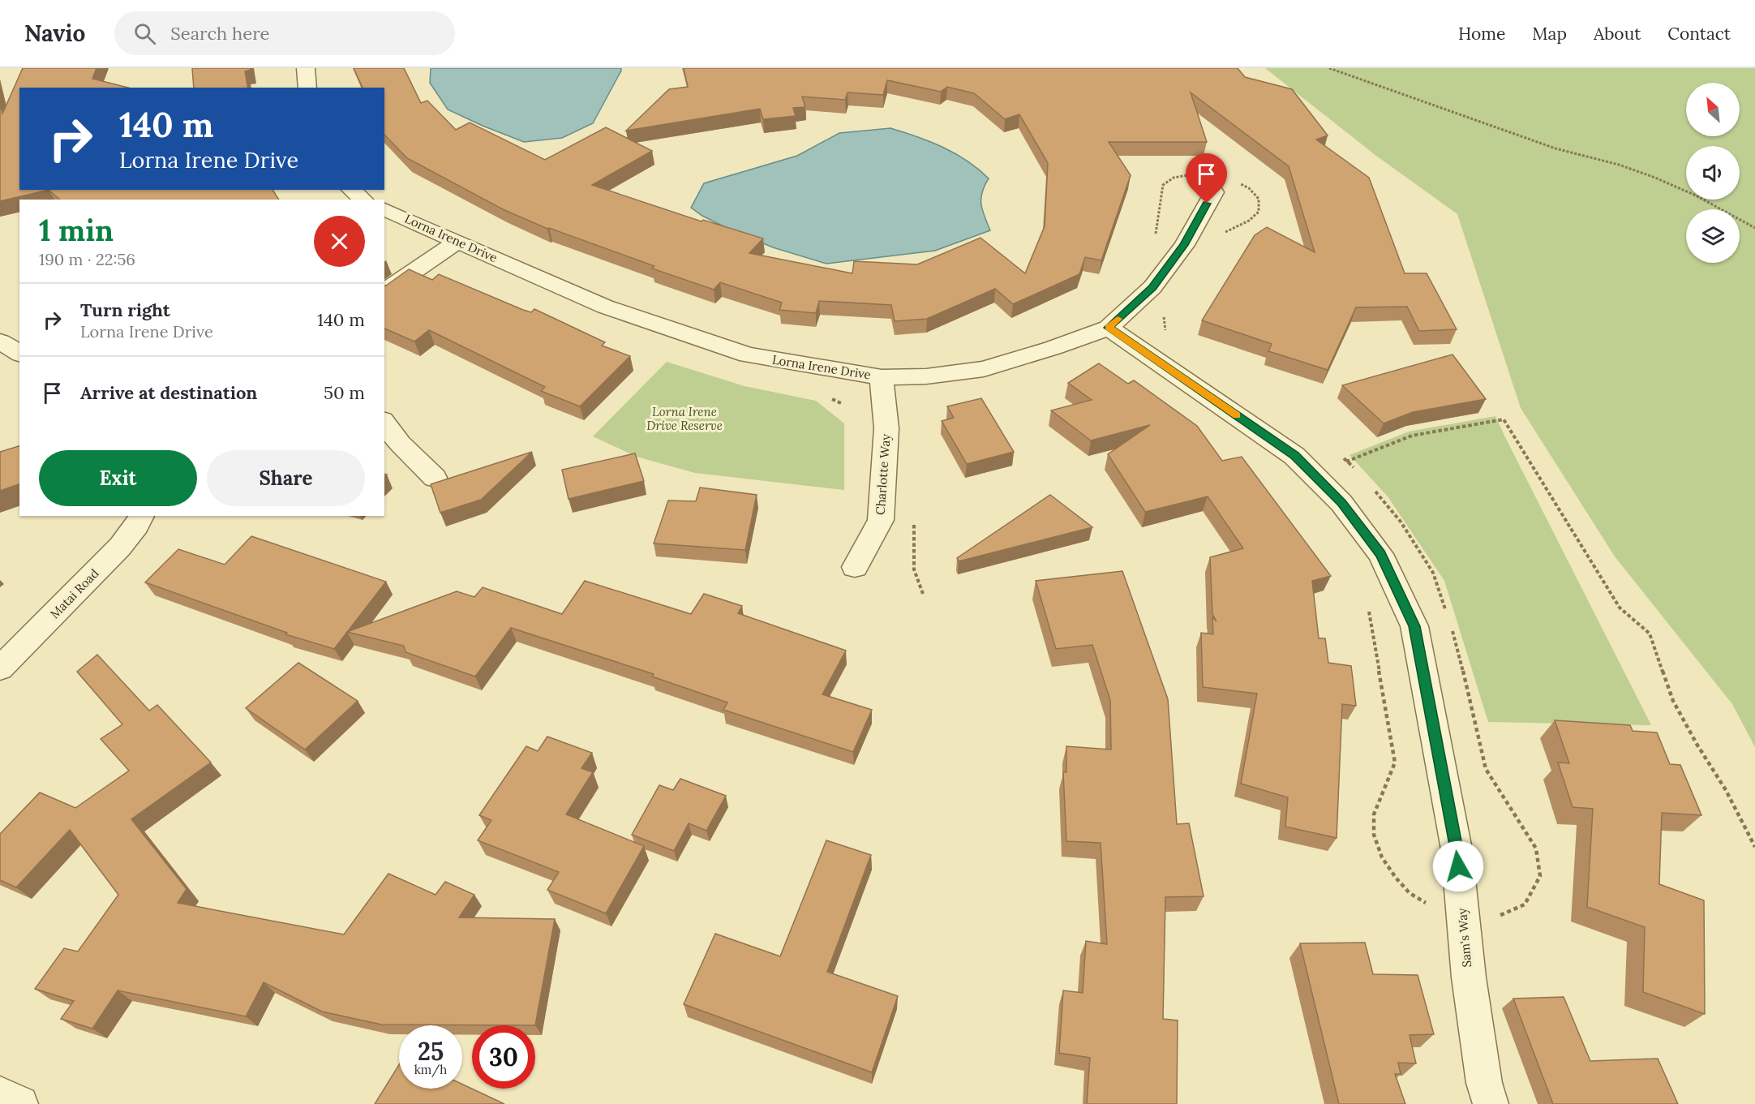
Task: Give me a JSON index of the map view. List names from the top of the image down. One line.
{"streets":{"street":["Lorna Irene Drive","Charlotte Way","Matai Road","Sam's Way"]},"crossings":[["Lorna Irene Drive","Charlotte Way"],["Lorna Irene Drive","Sam's Way"]],"parks":["Lorna Irene Drive Reserve"],"north":"top left","page":{"header":"Navio","search":"Search here","nav":["Home","Map","About","Contact"],"turn":["140 m","Lorna Irene Drive"],"heading":["1 min","190 m · 22:56"],"list":[{"name":"Turn right","note":"Lorna Irene Drive","value":"140 m"},{"name":"Arrive at destination","value":"50 m"}],"buttons":["Exit","Share"],"speed":"25 km/h","limit":"30"}}
